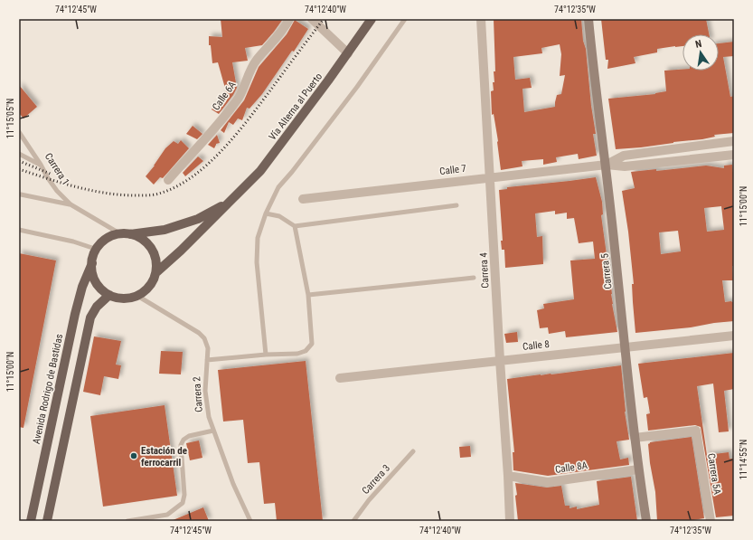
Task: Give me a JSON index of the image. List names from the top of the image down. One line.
{"streets":{"main road":["Vía Alterna al Puerto","Carrera 1","Avenida Rodrigo de Bastidas"],"street":["Calle 6A","Calle 7","Carrera 4","Carrera 5","Calle 8","Calle 8A","Carrera 5A"],"lane":["Carrera 2","Carrera 3"]},"crossings":[["Vía Alterna al Puerto","Carrera 1"],["Vía Alterna al Puerto","Avenida Rodrigo de Bastidas"],["Vía Alterna al Puerto","Carrera 2"],["Carrera 1","Avenida Rodrigo de Bastidas"],["Carrera 1","Carrera 2"],["Calle 7","Carrera 4"],["Calle 7","Carrera 5"],["Carrera 4","Calle 8"],["Carrera 4","Calle 8A"],["Carrera 5","Calle 8"],["Carrera 5","Calle 8A"],["Carrera 5","Carrera 5A"],["Avenida Rodrigo de Bastidas","Carrera 2"]],"places":["Estación de ferrocarril"],"north":"top","coordinates":["74°12'45\"W","74°12'40\"W","74°12'35\"W","11°15'05\"N","11°15'00\"N","11°14'55\"N"]}
